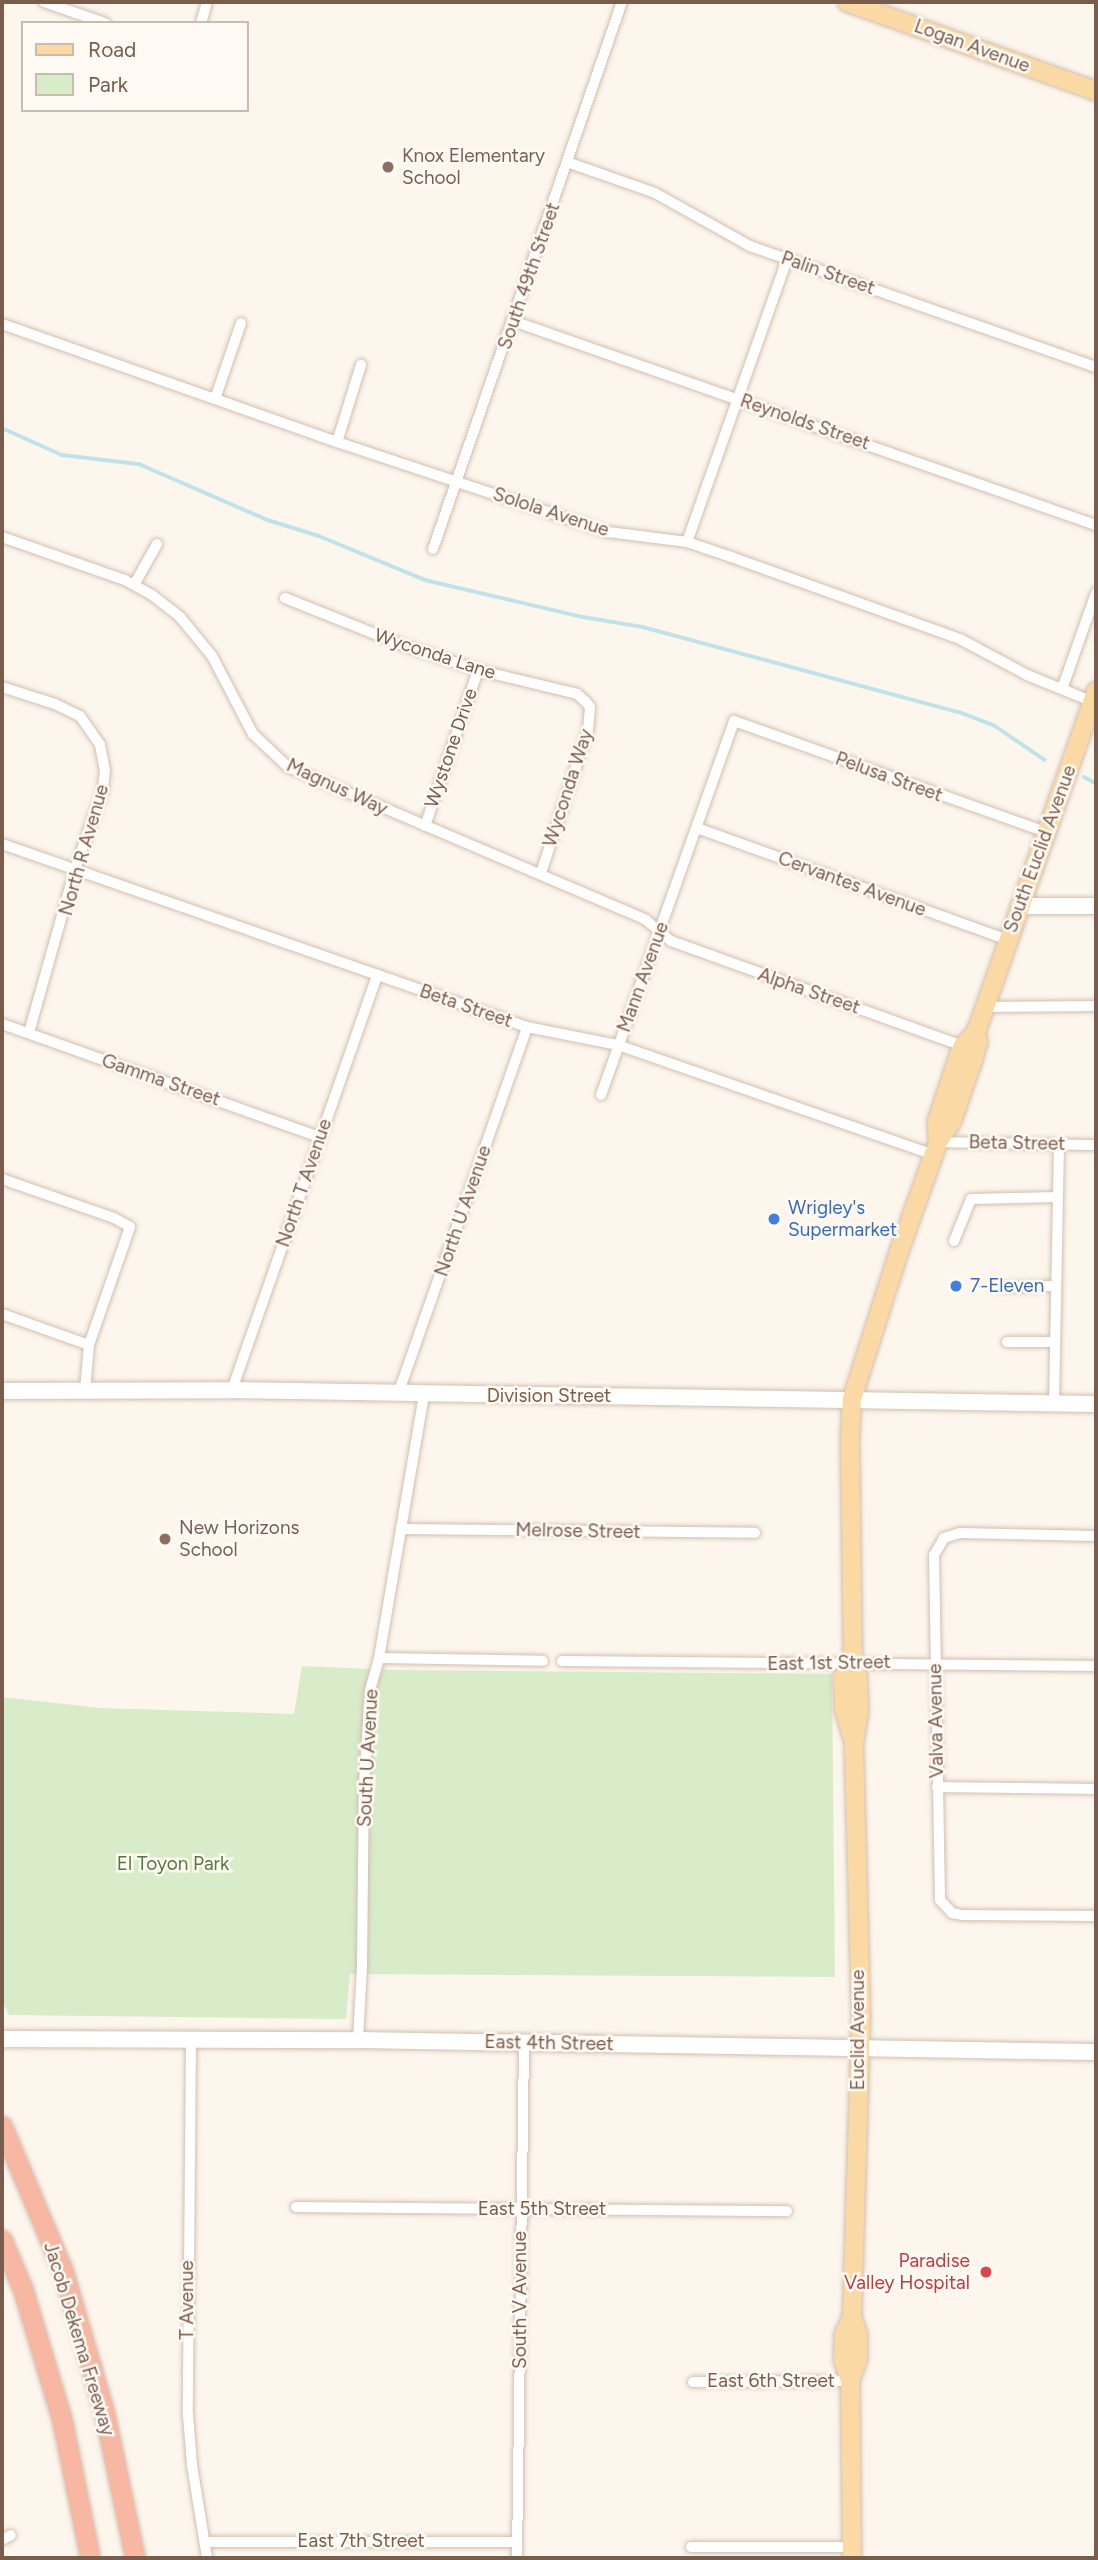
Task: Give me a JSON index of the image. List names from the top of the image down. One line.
{"streets":{"highway":["Jacob Dekema Freeway"],"main road":["Logan Avenue","South Euclid Avenue","Euclid Avenue"],"street":["Palin Street","South 49th Street","Reynolds Street","Solola Avenue","Wyconda Lane","Wystone Drive","Pelusa Street","Magnus Way","Wyconda Way","North R Avenue","Cervantes Avenue","Mann Avenue","Alpha Street","Beta Street","Gamma Street","North T Avenue","North U Avenue","Division Street","Melrose Street","East 1st Street","Valva Avenue","South U Avenue","East 4th Street","East 5th Street","T Avenue","South V Avenue","East 6th Street","East 7th Street"]},"crossings":[["Palin Street","South 49th Street"],["South 49th Street","Reynolds Street"],["South 49th Street","Solola Avenue"],["Solola Avenue","South Euclid Avenue"],["Wyconda Lane","Wystone Drive"],["Wyconda Lane","Wyconda Way"],["Wystone Drive","Magnus Way"],["Pelusa Street","South Euclid Avenue"],["Pelusa Street","Mann Avenue"],["Magnus Way","Wyconda Way"],["Magnus Way","Mann Avenue"],["Magnus Way","Alpha Street"],["South Euclid Avenue","Cervantes Avenue"],["North R Avenue","Beta Street"],["North R Avenue","Gamma Street"],["Cervantes Avenue","Mann Avenue"],["Mann Avenue","Alpha Street"],["Mann Avenue","Beta Street"],["Beta Street","North T Avenue"],["Beta Street","North U Avenue"],["Beta Street","Euclid Avenue"],["Gamma Street","North T Avenue"],["North T Avenue","Division Street"],["North U Avenue","Division Street"],["Division Street","South U Avenue"],["Division Street","Euclid Avenue"],["Melrose Street","South U Avenue"],["East 1st Street","Valva Avenue"],["East 1st Street","Euclid Avenue"],["South U Avenue","East 4th Street"],["Euclid Avenue","East 4th Street"],["Euclid Avenue","East 6th Street"],["East 4th Street","T Avenue"],["East 4th Street","South V Avenue"],["East 5th Street","South V Avenue"],["T Avenue","East 7th Street"],["South V Avenue","East 7th Street"]],"parks":["El Toyon Park"],"places":["Knox Elementary School","Wrigley's Supermarket","7-Eleven","New Horizons School","Paradise Valley Hospital"],"legend":["Road","Park"]}
